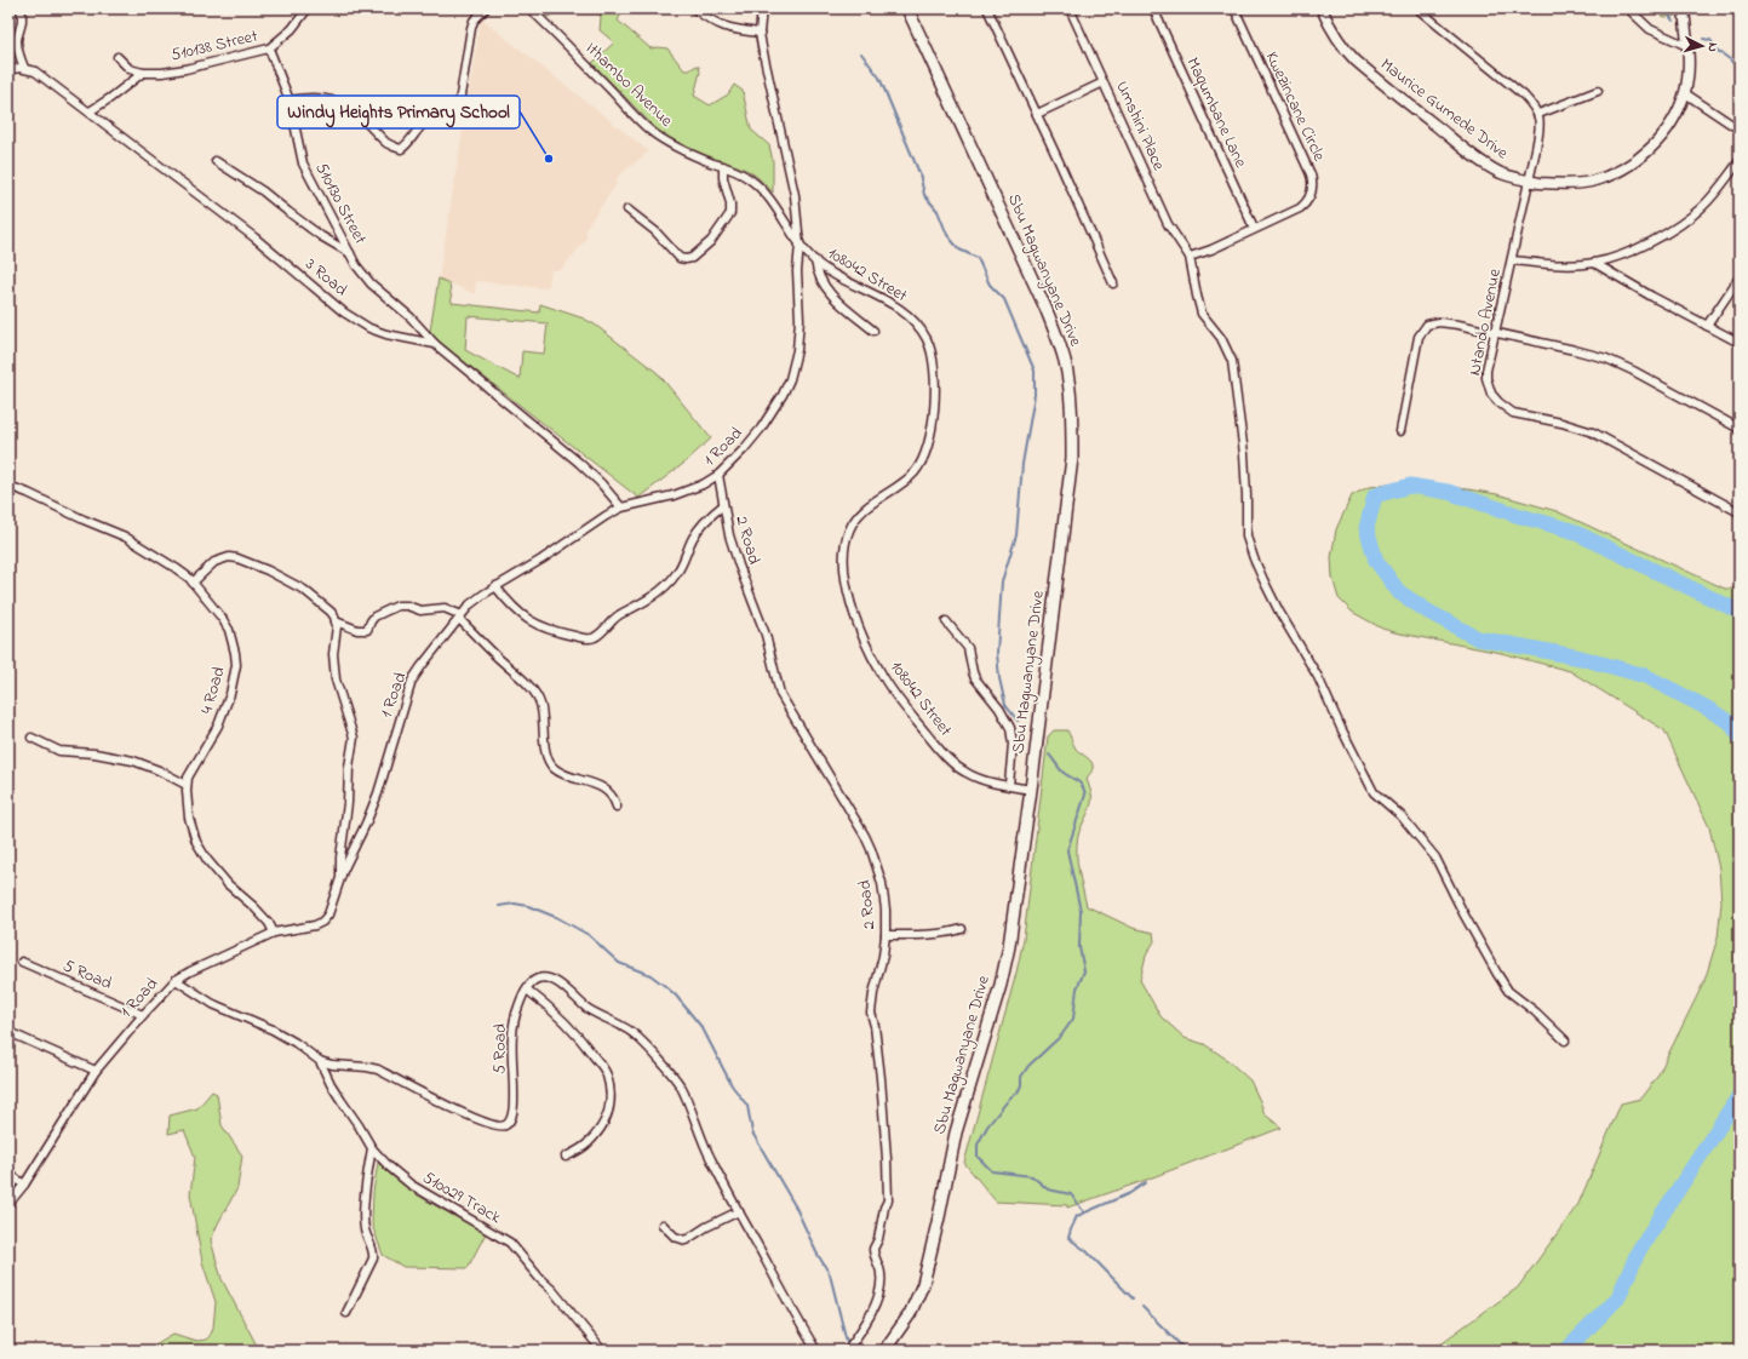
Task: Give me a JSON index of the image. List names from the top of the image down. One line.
{"streets":{"main road":["Sbu Magwanyane Drive"],"street":["510138 Street","Ithambo Avenue","Kwezincane Circle","Maurice Gumede Drive","Maqumbane Lane","Umshini Place","510130 Street","108042 Street","3 Road","Ntando Avenue","1 Road","2 Road","4 Road","5 Road","510029 Track"]},"crossings":[["510138 Street","510130 Street"],["Ithambo Avenue","108042 Street"],["Ithambo Avenue","1 Road"],["Kwezincane Circle","Maqumbane Lane"],["Kwezincane Circle","Umshini Place"],["Maurice Gumede Drive","Ntando Avenue"],["510130 Street","3 Road"],["Sbu Magwanyane Drive","108042 Street"],["108042 Street","1 Road"],["3 Road","1 Road"],["1 Road","2 Road"],["1 Road","4 Road"],["1 Road","5 Road"],["5 Road","510029 Track"]],"places":["Windy Heights Primary School"],"north":"right"}
